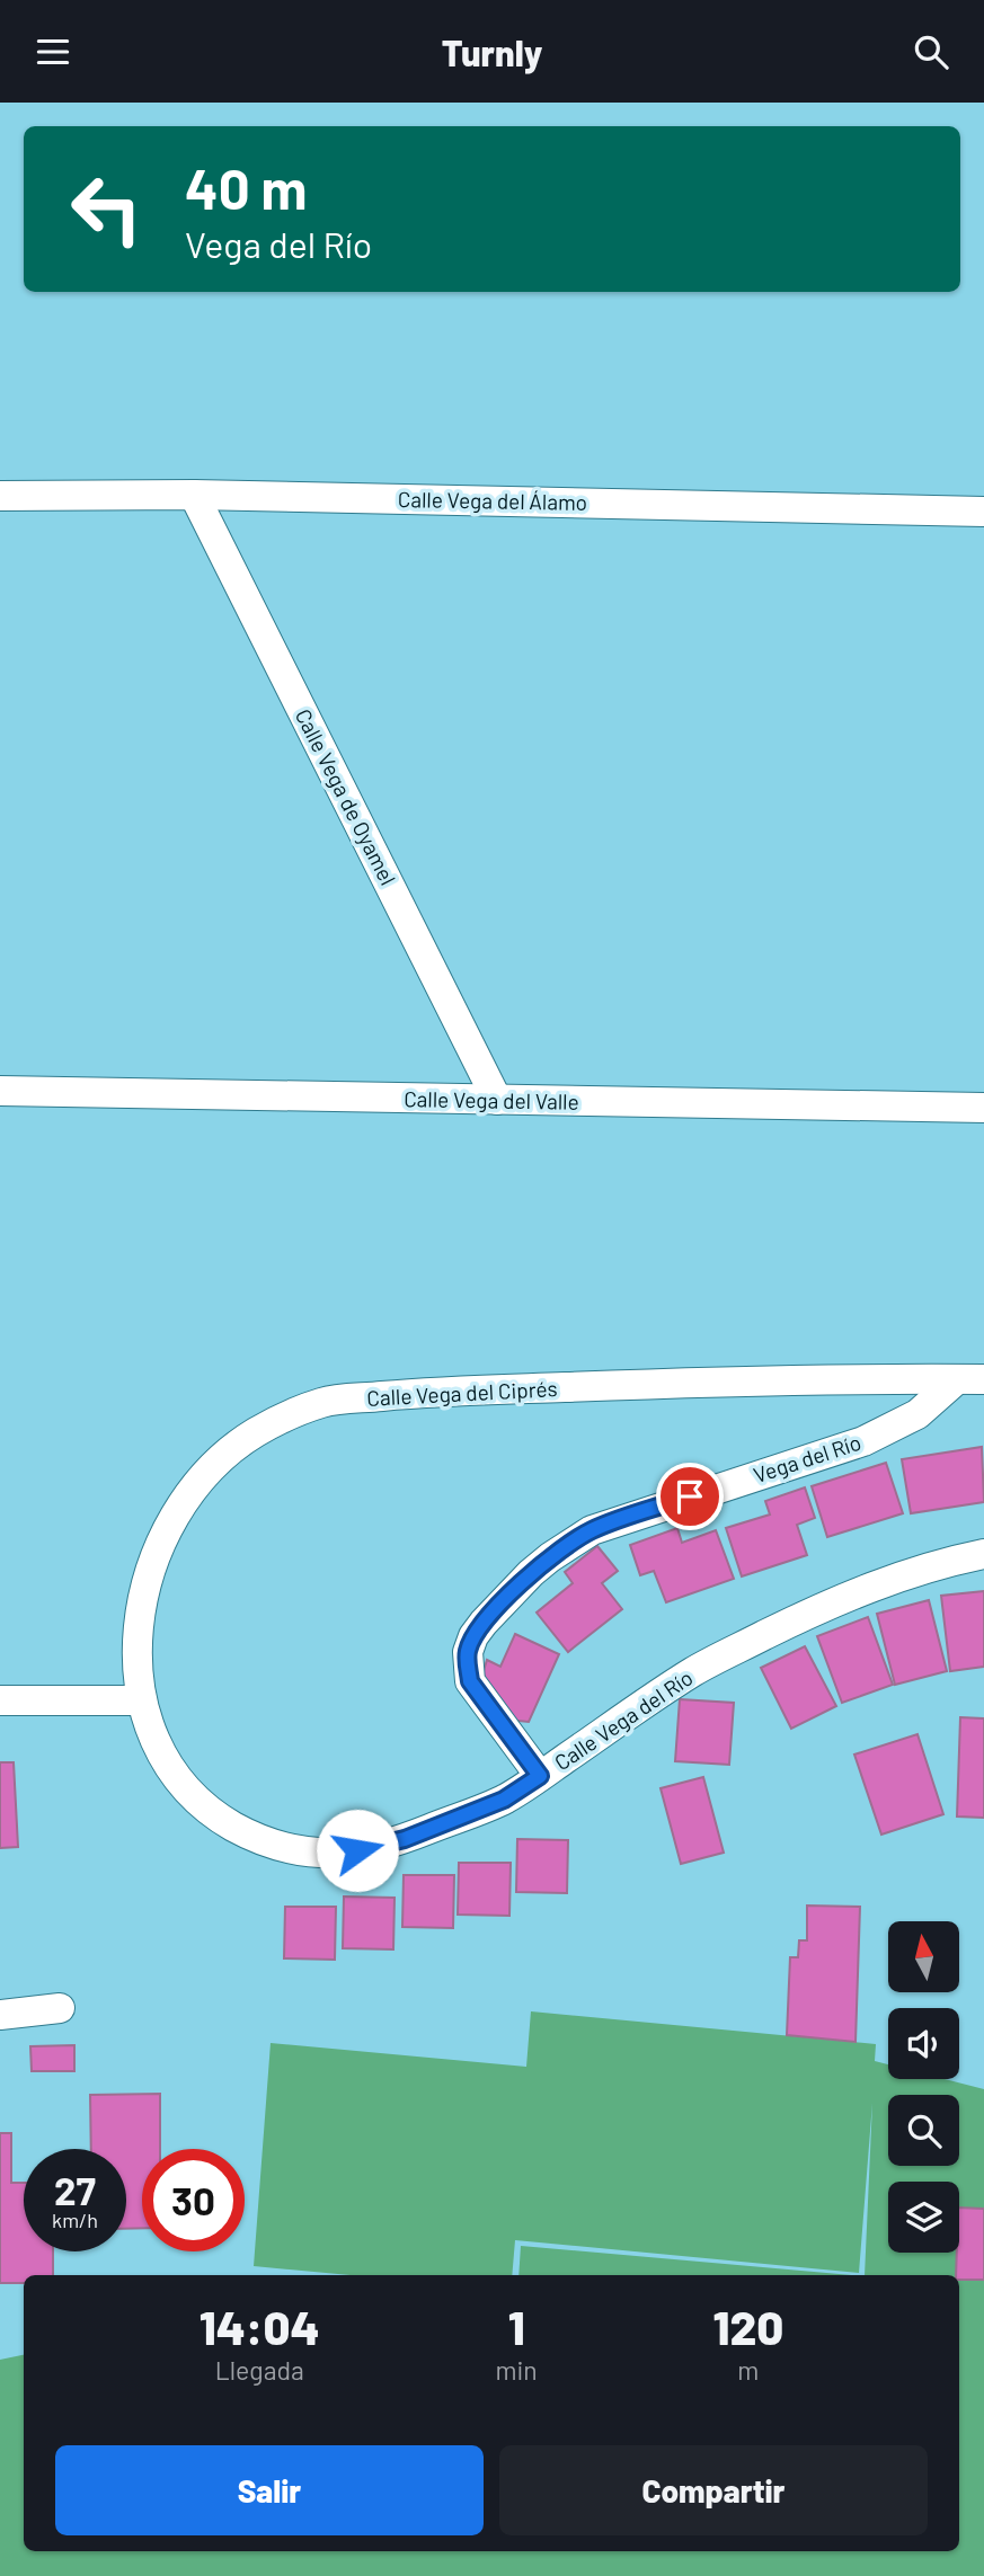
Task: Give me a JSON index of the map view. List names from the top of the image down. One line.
{"streets":{"street":["Calle Vega del Álamo","Calle Vega de Oyamel","Calle Vega del Valle","Calle Vega del Ciprés","Vega del Río","Calle Vega del Río"]},"crossings":[["Calle Vega del Álamo","Calle Vega de Oyamel"],["Calle Vega de Oyamel","Calle Vega del Valle"],["Calle Vega del Ciprés","Vega del Río"],["Calle Vega del Ciprés","Calle Vega del Río"],["Vega del Río","Calle Vega del Río"]],"north":"top","page":{"header":"Turnly","turn":["40 m","Vega del Río"],"speed":"27 km/h","limit":"30","eta":["14:04","Llegada","1","min","120","m"],"buttons":["Salir","Compartir"]}}
